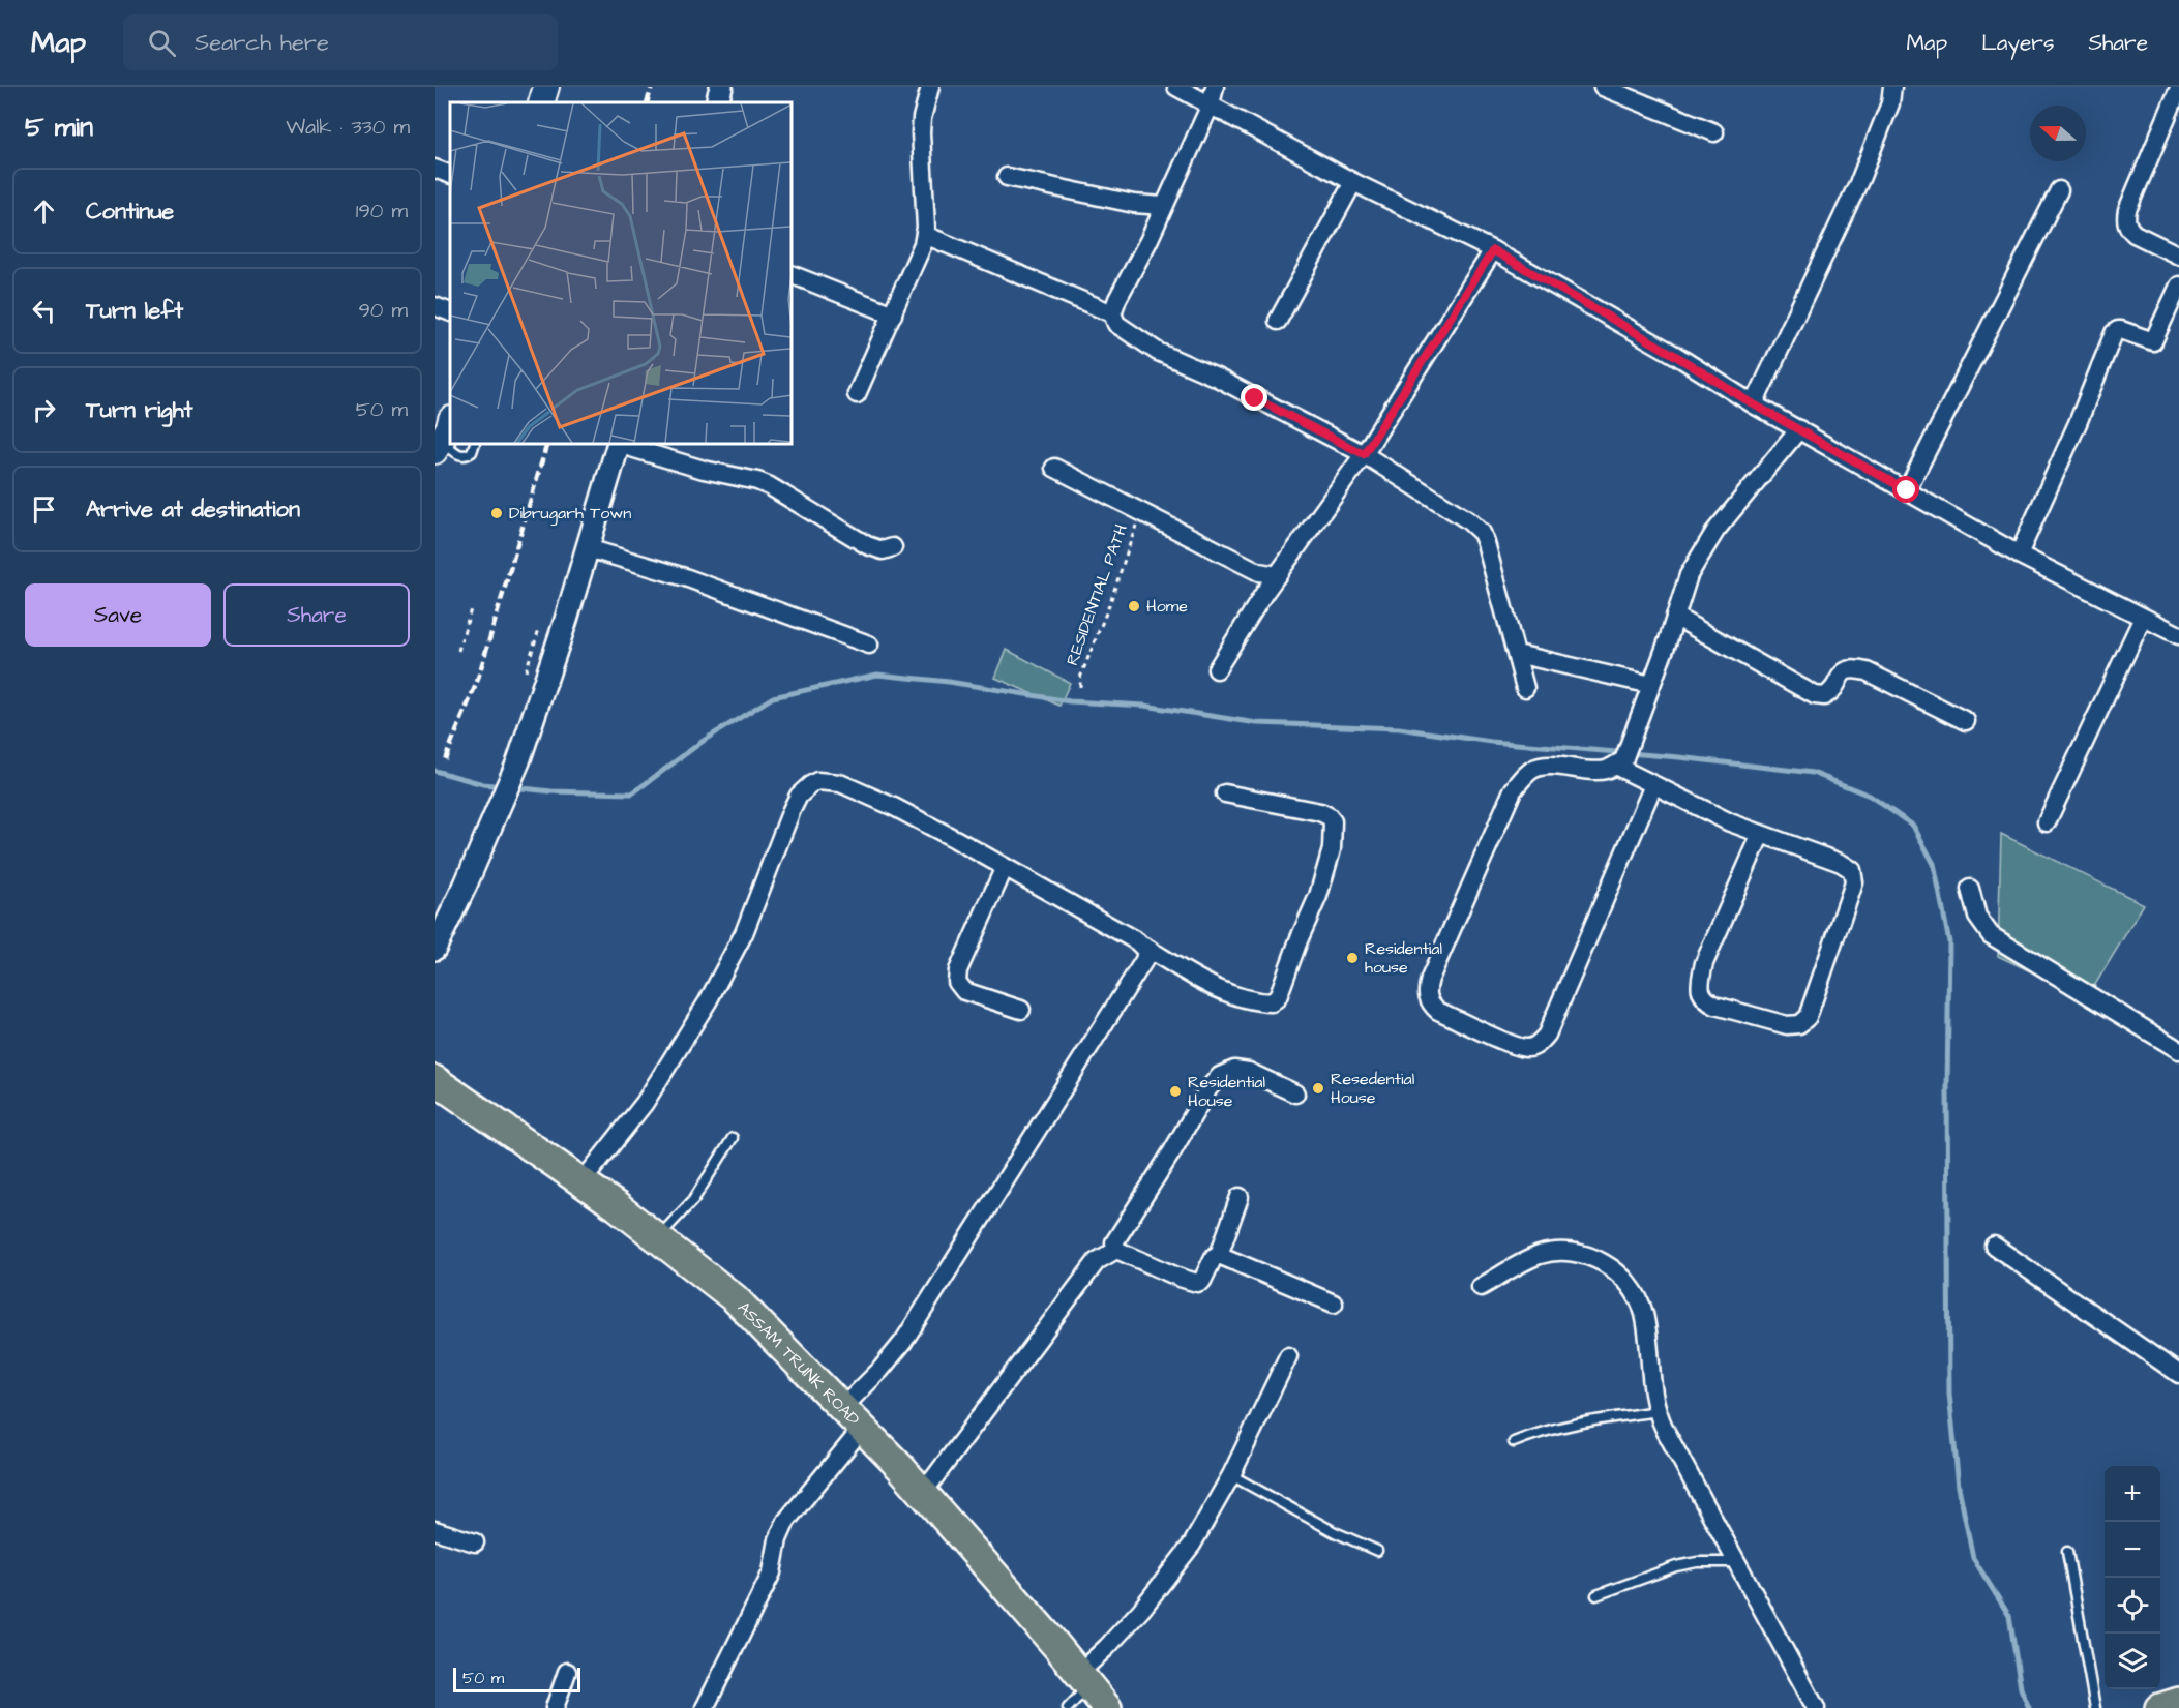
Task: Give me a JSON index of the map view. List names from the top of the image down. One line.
{"streets":{"main road":["ASSAM TRUNK ROAD"],"path":["RESIDENTIAL PATH"]},"places":["Dibrugarh Town","Home","Residential house","Resedential House","Residential House"],"scale_bar":"50 m","north":"left","page":{"header":"Map","search":"Search here","nav":["Map","Layers","Share"],"heading":["5 min","Walk · 330 m"],"list":[["Continue","190 m"],["Turn left","90 m"],["Turn right","50 m"],"Arrive at destination"],"buttons":["Save","Share"],"map_buttons":["+","−"],"scale":"50 m"}}
